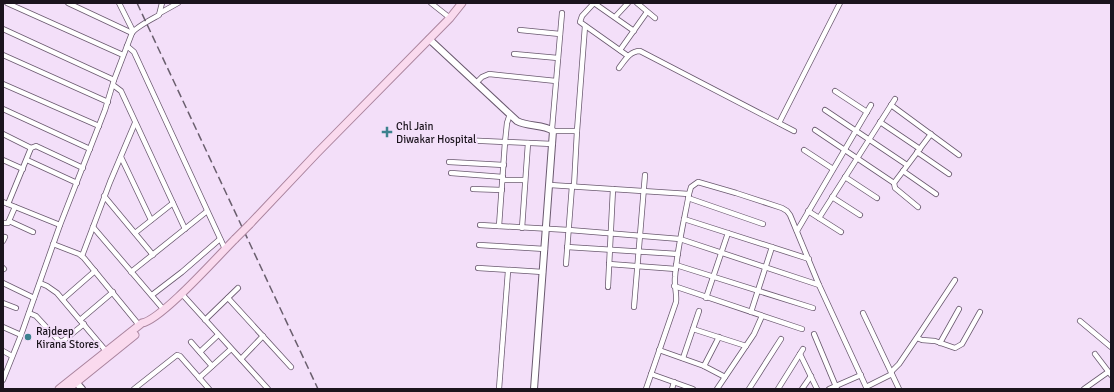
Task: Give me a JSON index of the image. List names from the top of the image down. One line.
{"places":{"health":["Chl Jain Diwakar Hospital"],"other":["Rajdeep Kirana Stores"]}}
